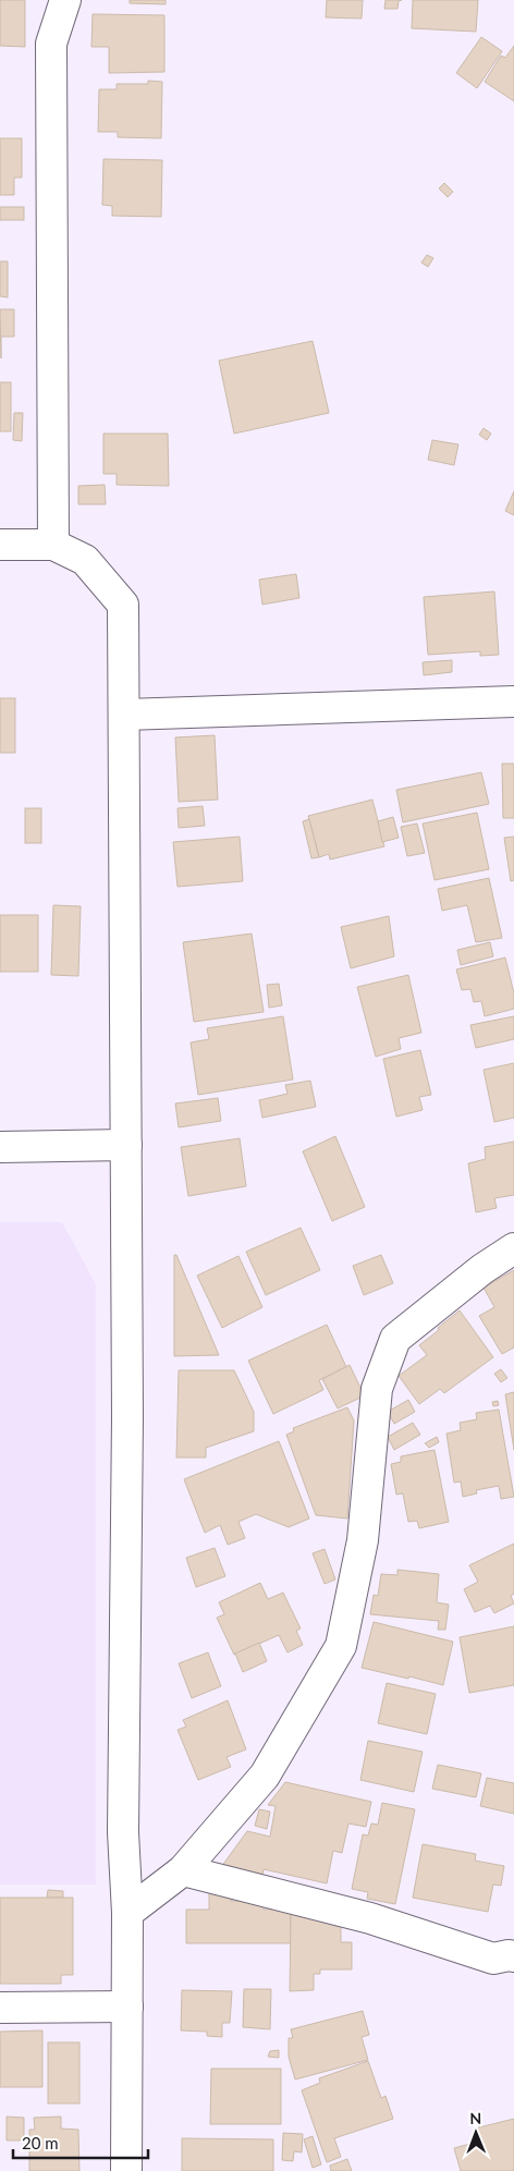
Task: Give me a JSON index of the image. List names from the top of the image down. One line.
{"scale_bar":"20 m","north":"top"}
